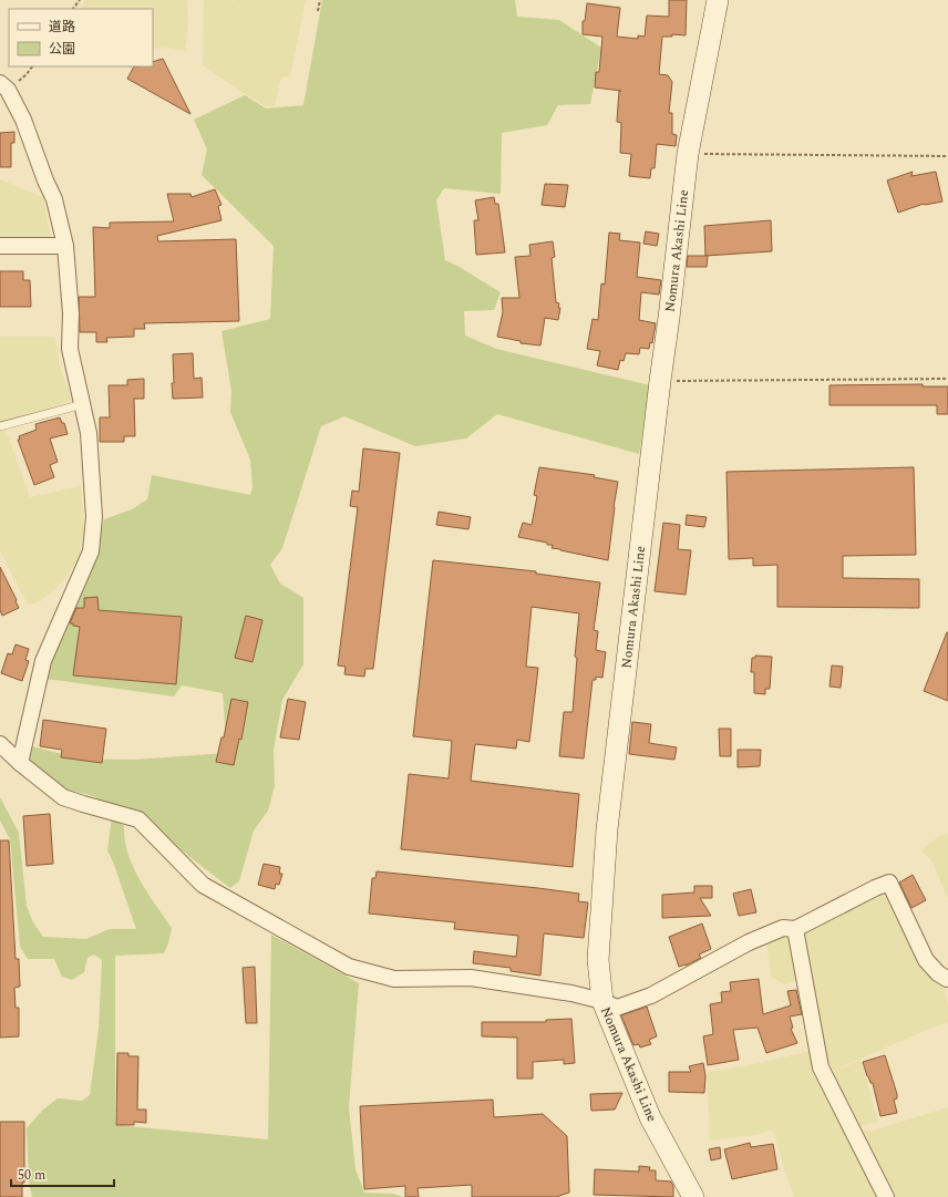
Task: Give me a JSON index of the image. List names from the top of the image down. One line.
{"streets":{"main road":["Nomura Akashi Line"]},"legend":["道路","公園"],"scale_bar":"50 m"}
